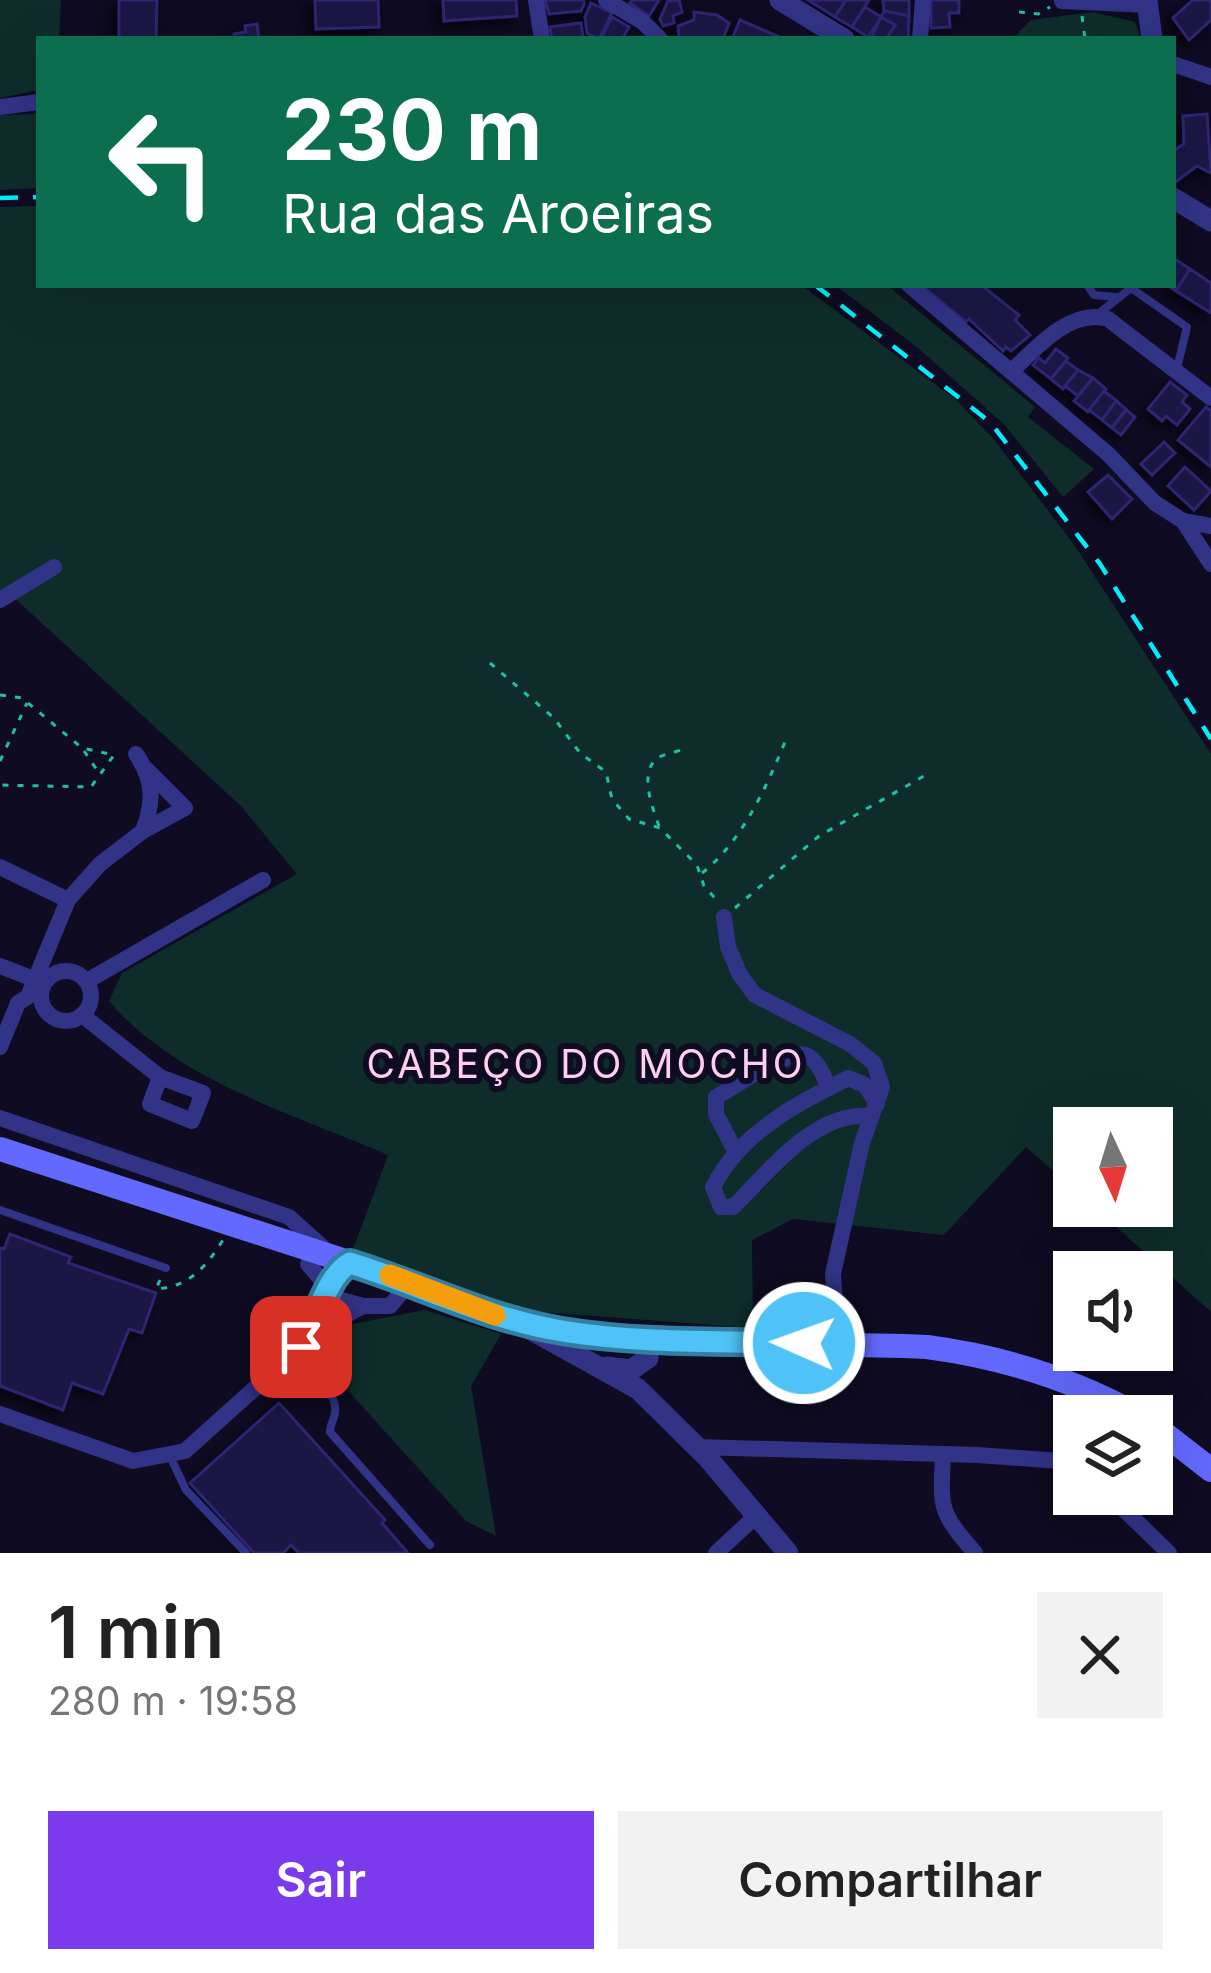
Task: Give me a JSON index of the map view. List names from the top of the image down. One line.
{"districts":["CABEÇO DO MOCHO"],"north":"bottom","page":{"turn":["230 m","Rua das Aroeiras"],"heading":["1 min","280 m · 19:58"],"buttons":["Sair","Compartilhar"]}}
